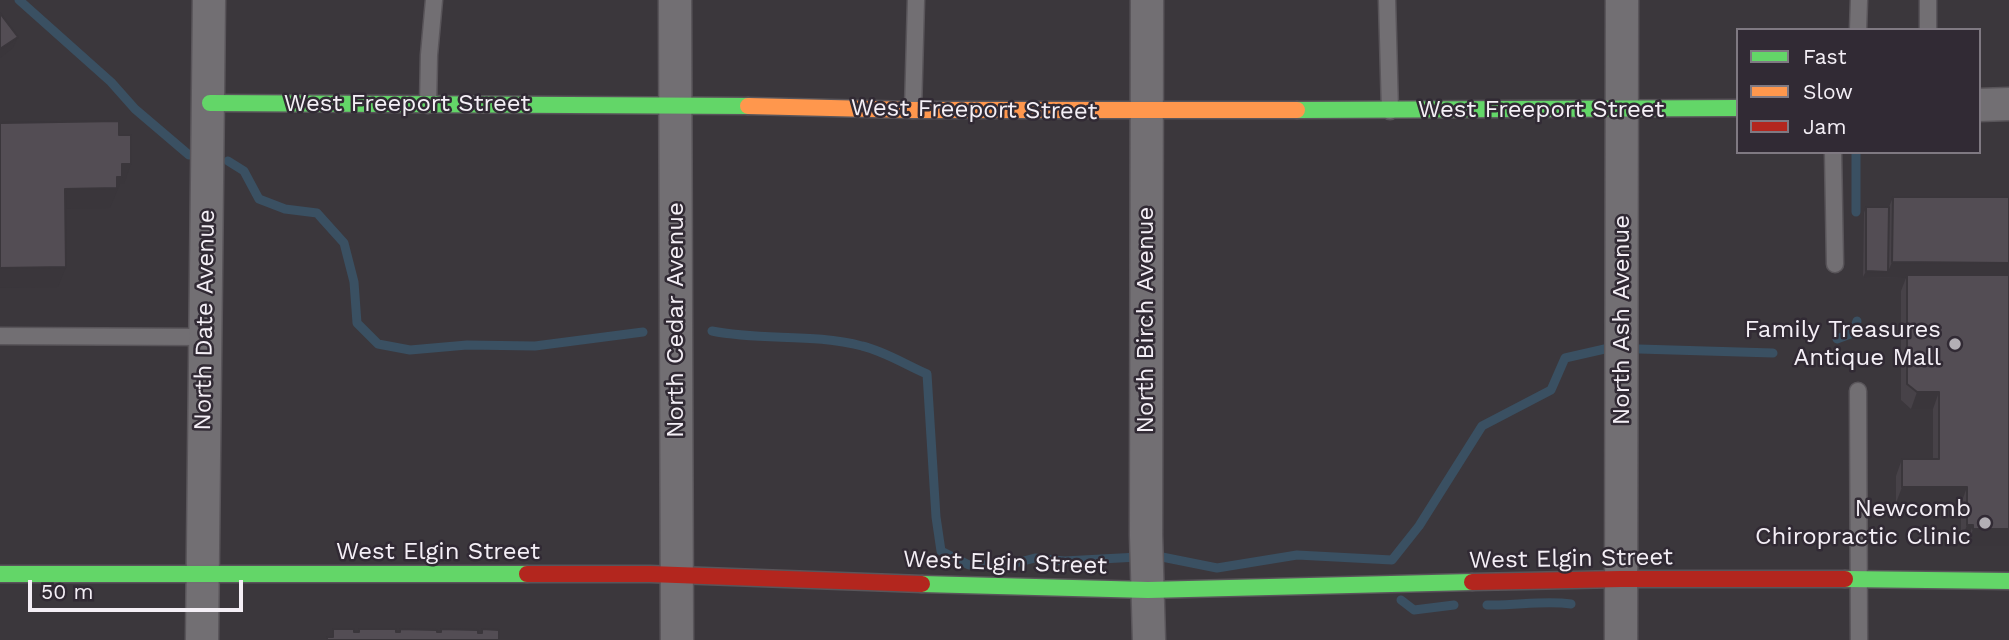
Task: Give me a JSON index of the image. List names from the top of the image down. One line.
{"streets":{"street":["West Freeport Street","North Date Avenue","North Cedar Avenue","North Birch Avenue","North Ash Avenue","West Elgin Street"]},"crossings":[["West Freeport Street","North Date Avenue"],["West Freeport Street","North Cedar Avenue"],["West Freeport Street","North Birch Avenue"],["West Freeport Street","North Ash Avenue"],["North Date Avenue","West Elgin Street"],["North Cedar Avenue","West Elgin Street"],["North Birch Avenue","West Elgin Street"],["North Ash Avenue","West Elgin Street"]],"places":["Family Treasures Antique Mall","Newcomb Chiropractic Clinic"],"legend":["Fast","Slow","Jam"],"scale_bar":"50 m"}
